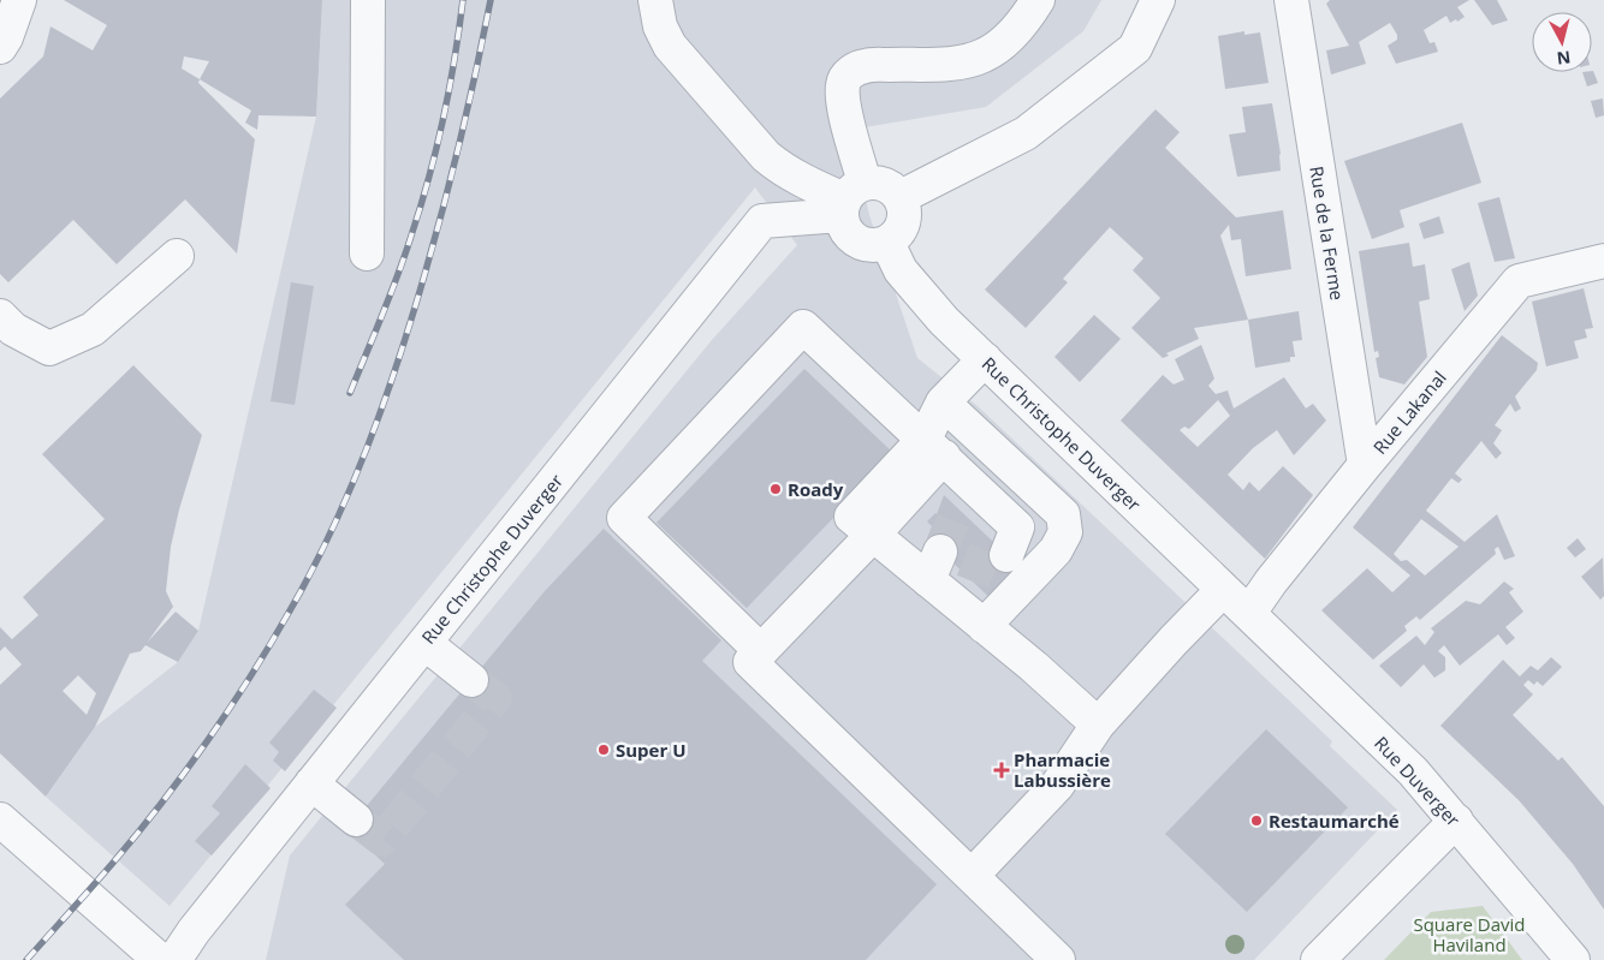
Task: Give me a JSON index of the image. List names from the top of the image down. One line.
{"streets":{"street":["Rue de la Ferme","Rue Lakanal","Rue Christophe Duverger","Rue Duverger"]},"crossings":[["Rue de la Ferme","Rue Lakanal"],["Rue Lakanal","Rue Christophe Duverger"],["Rue Lakanal","Rue Duverger"],["Rue Christophe Duverger","Rue Duverger"]],"parks":["Square David Haviland"],"places":{"other":["Roady","Super U","Restaumarché"],"health":["Pharmacie Labussière"]},"north":"bottom"}
